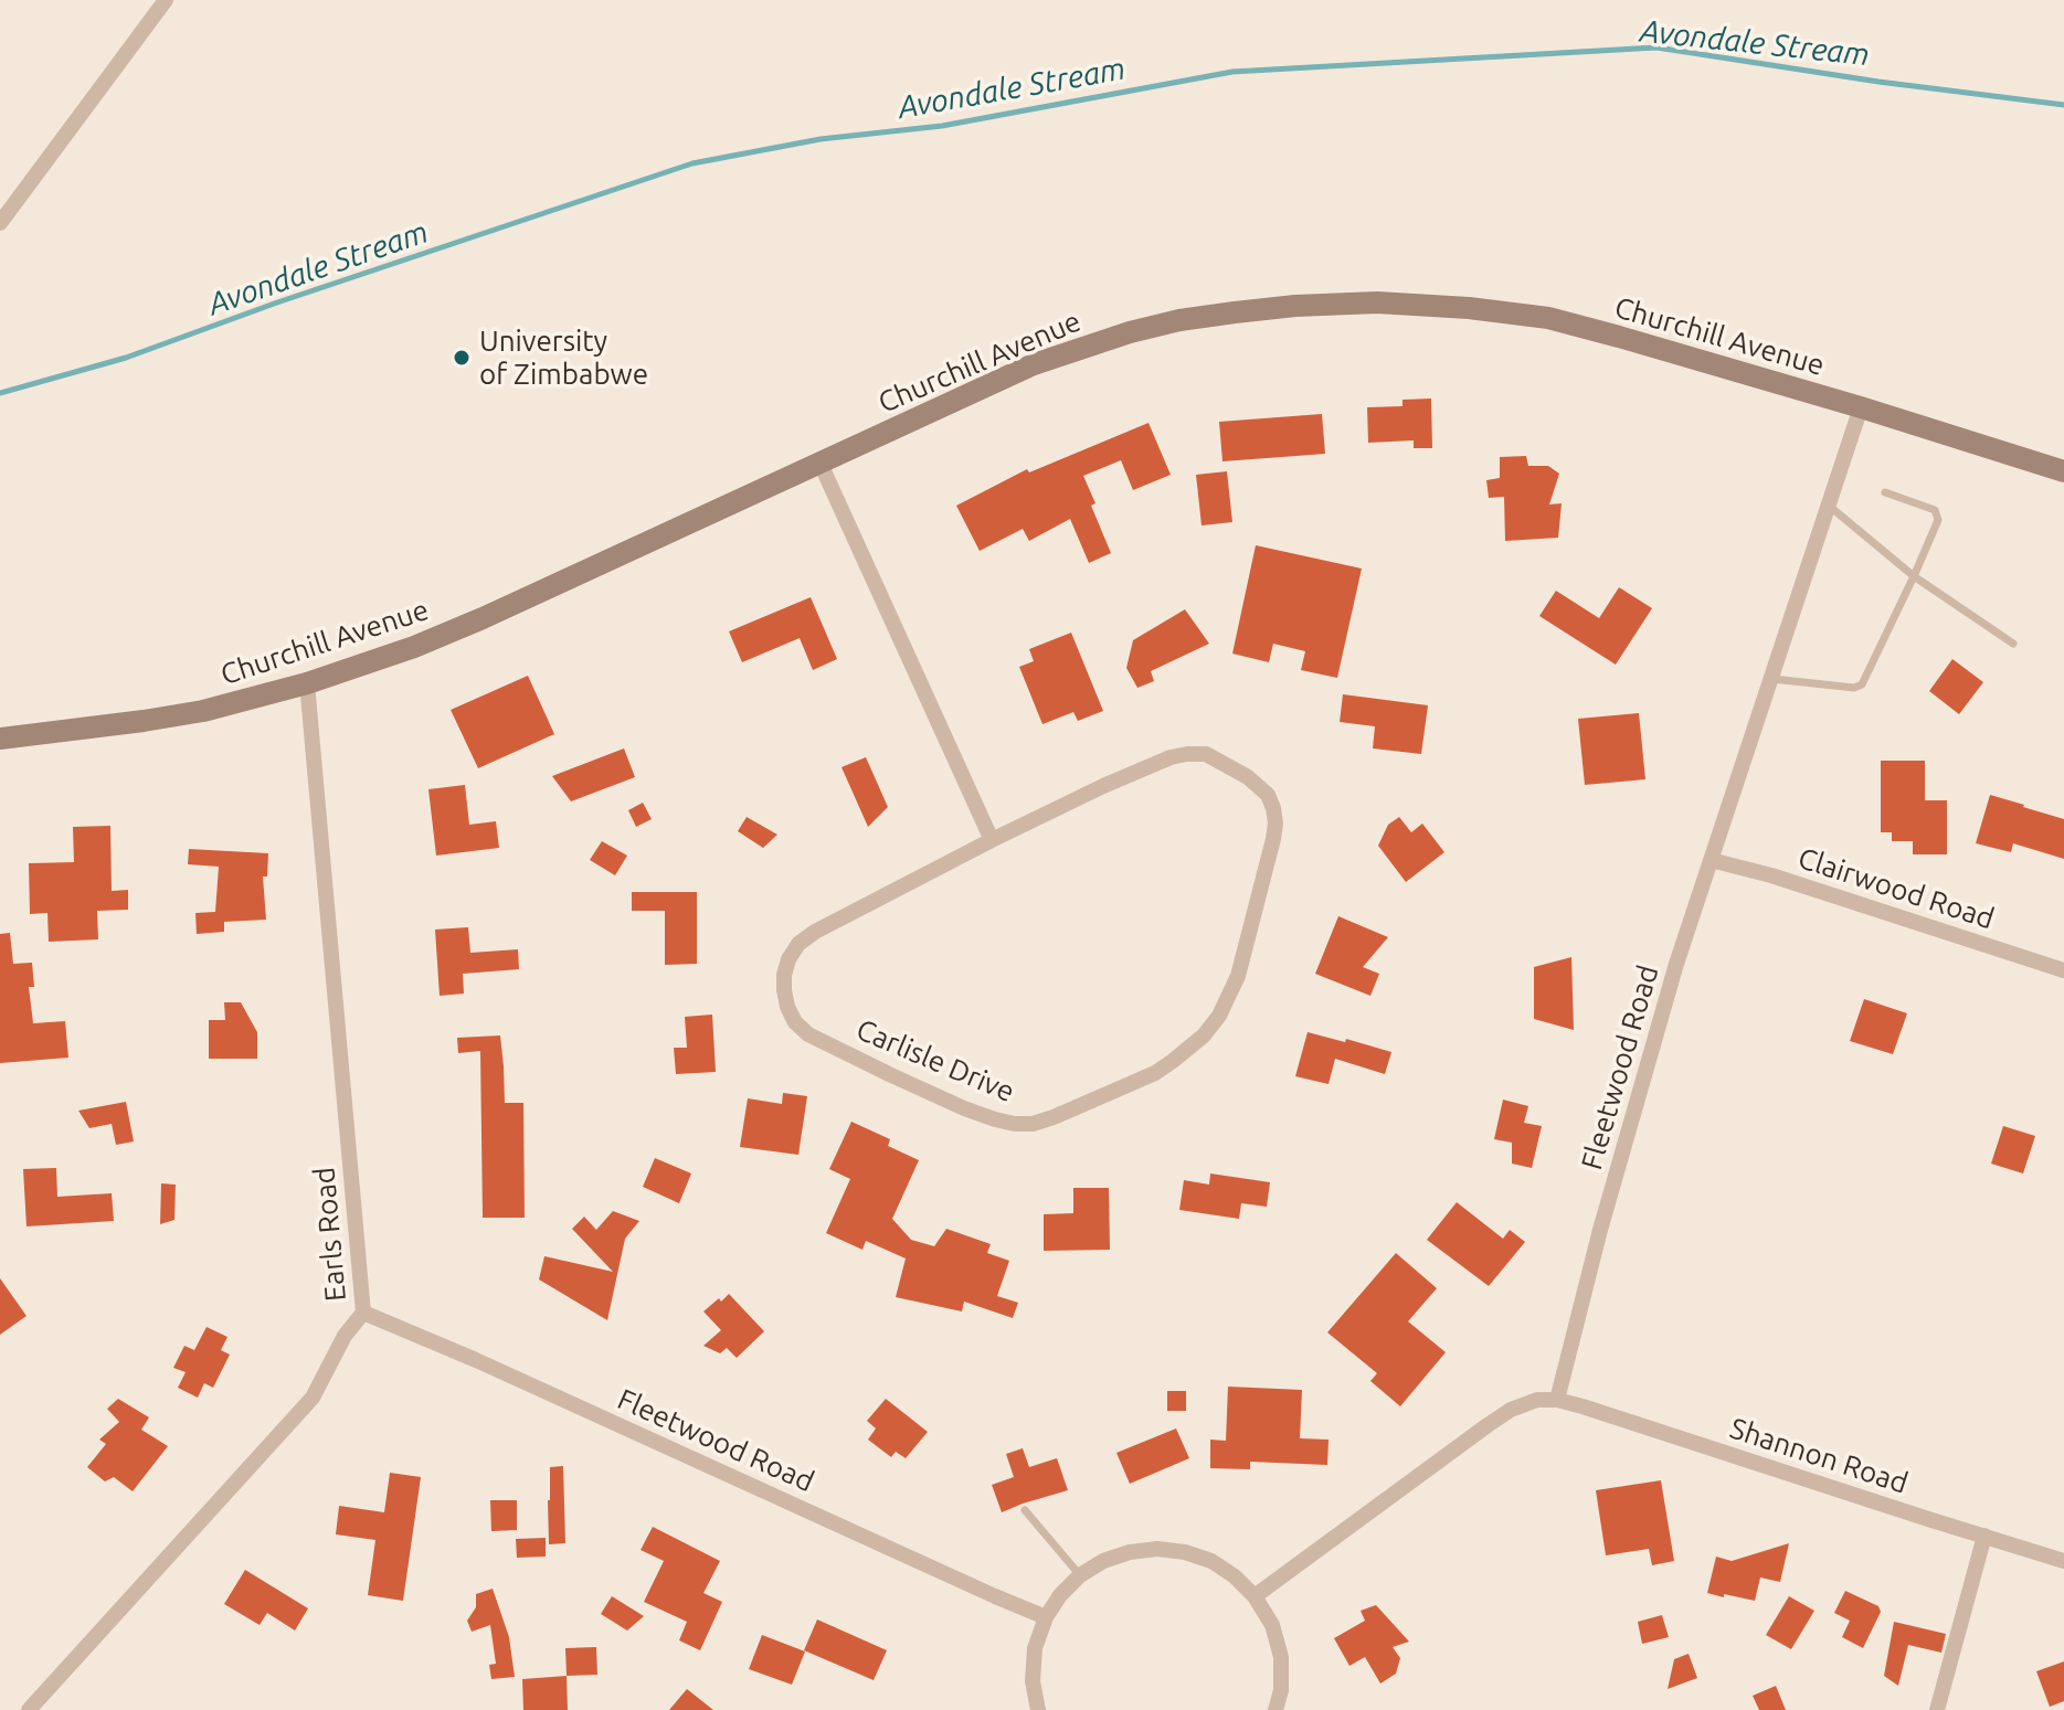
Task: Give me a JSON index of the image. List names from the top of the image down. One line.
{"streets":{"main road":["Churchill Avenue"],"street":["Clairwood Road","Carlisle Drive","Fleetwood Road","Earls Road","Shannon Road"]},"crossings":[["Churchill Avenue","Fleetwood Road"],["Churchill Avenue","Earls Road"],["Clairwood Road","Fleetwood Road"],["Fleetwood Road","Earls Road"],["Fleetwood Road","Shannon Road"]],"water":["Avondale Stream"],"places":["University of Zimbabwe"]}
